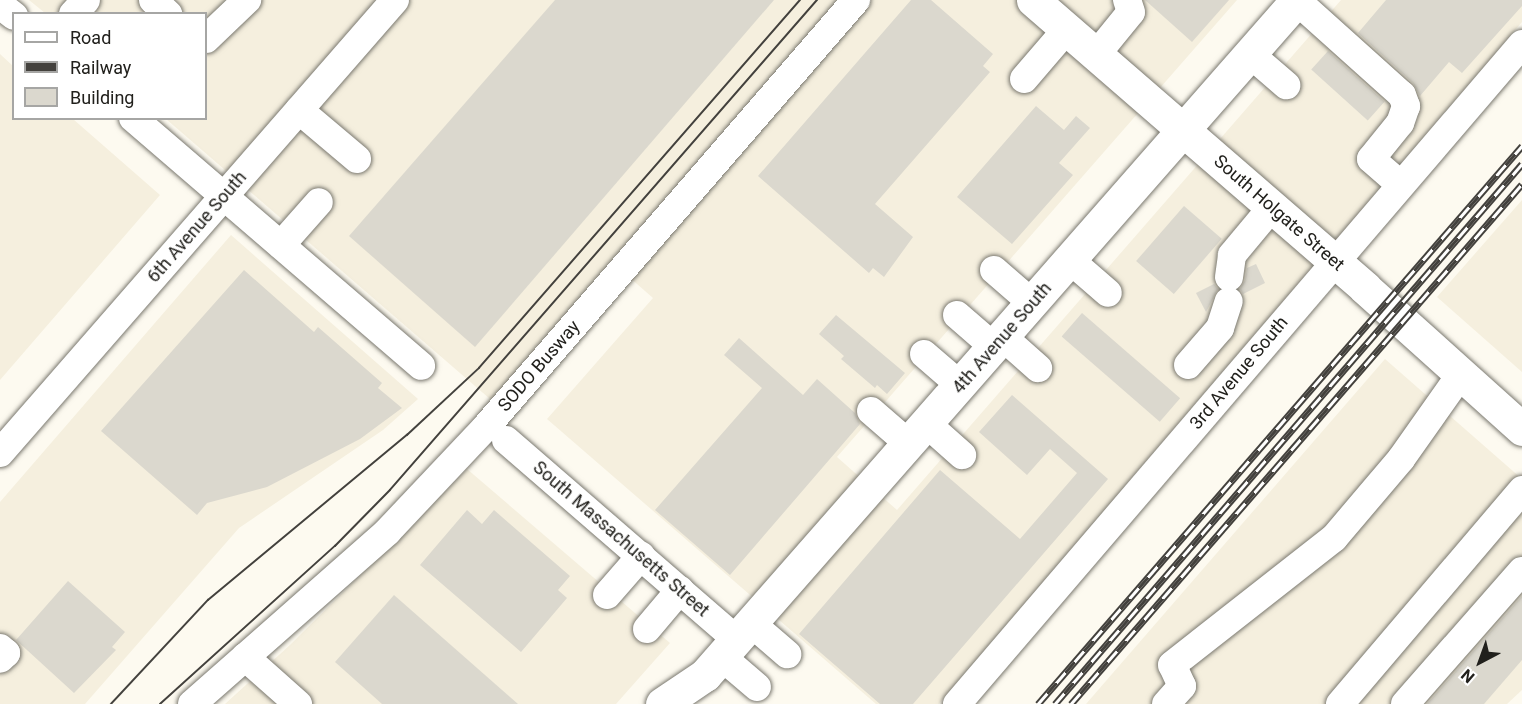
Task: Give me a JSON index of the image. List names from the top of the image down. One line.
{"streets":{"main road":["South Holgate Street","4th Avenue South"],"street":["6th Avenue South","SODO Busway","3rd Avenue South","South Massachusetts Street"]},"crossings":[["South Holgate Street","4th Avenue South"],["South Holgate Street","3rd Avenue South"],["4th Avenue South","South Massachusetts Street"]],"legend":["Road","Railway","Building"],"north":"bottom left"}
